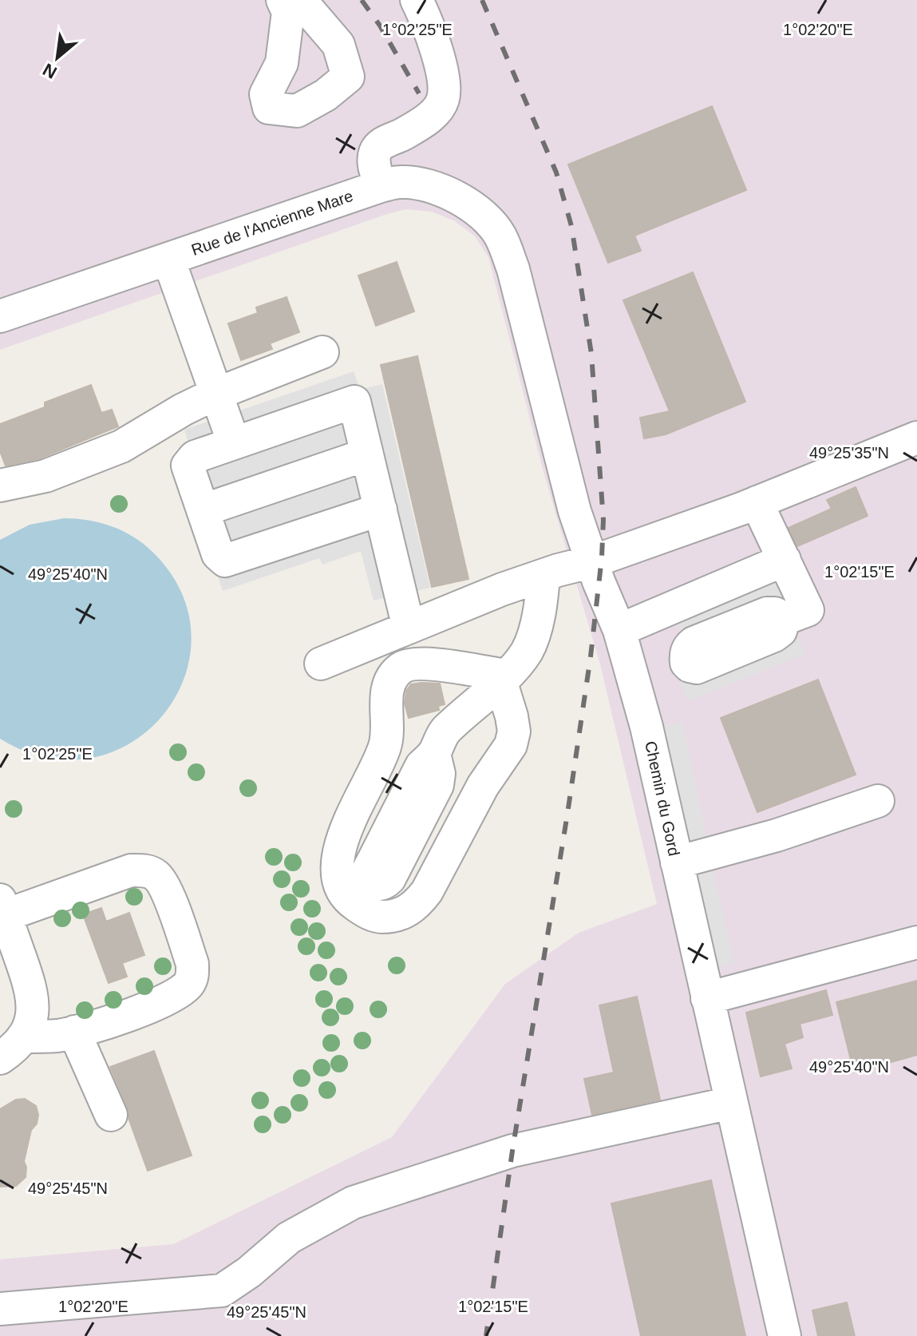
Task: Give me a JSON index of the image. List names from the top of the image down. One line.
{"streets":{"street":["Rue de l'Ancienne Mare","Chemin du Gord"]},"crossings":[["Rue de l'Ancienne Mare","Chemin du Gord"]],"north":"bottom left","coordinates":["1°02'25\"E","1°02'20\"E","49°25'35\"N","1°02'15\"E","49°25'40\"N","49°25'45\"N"]}
